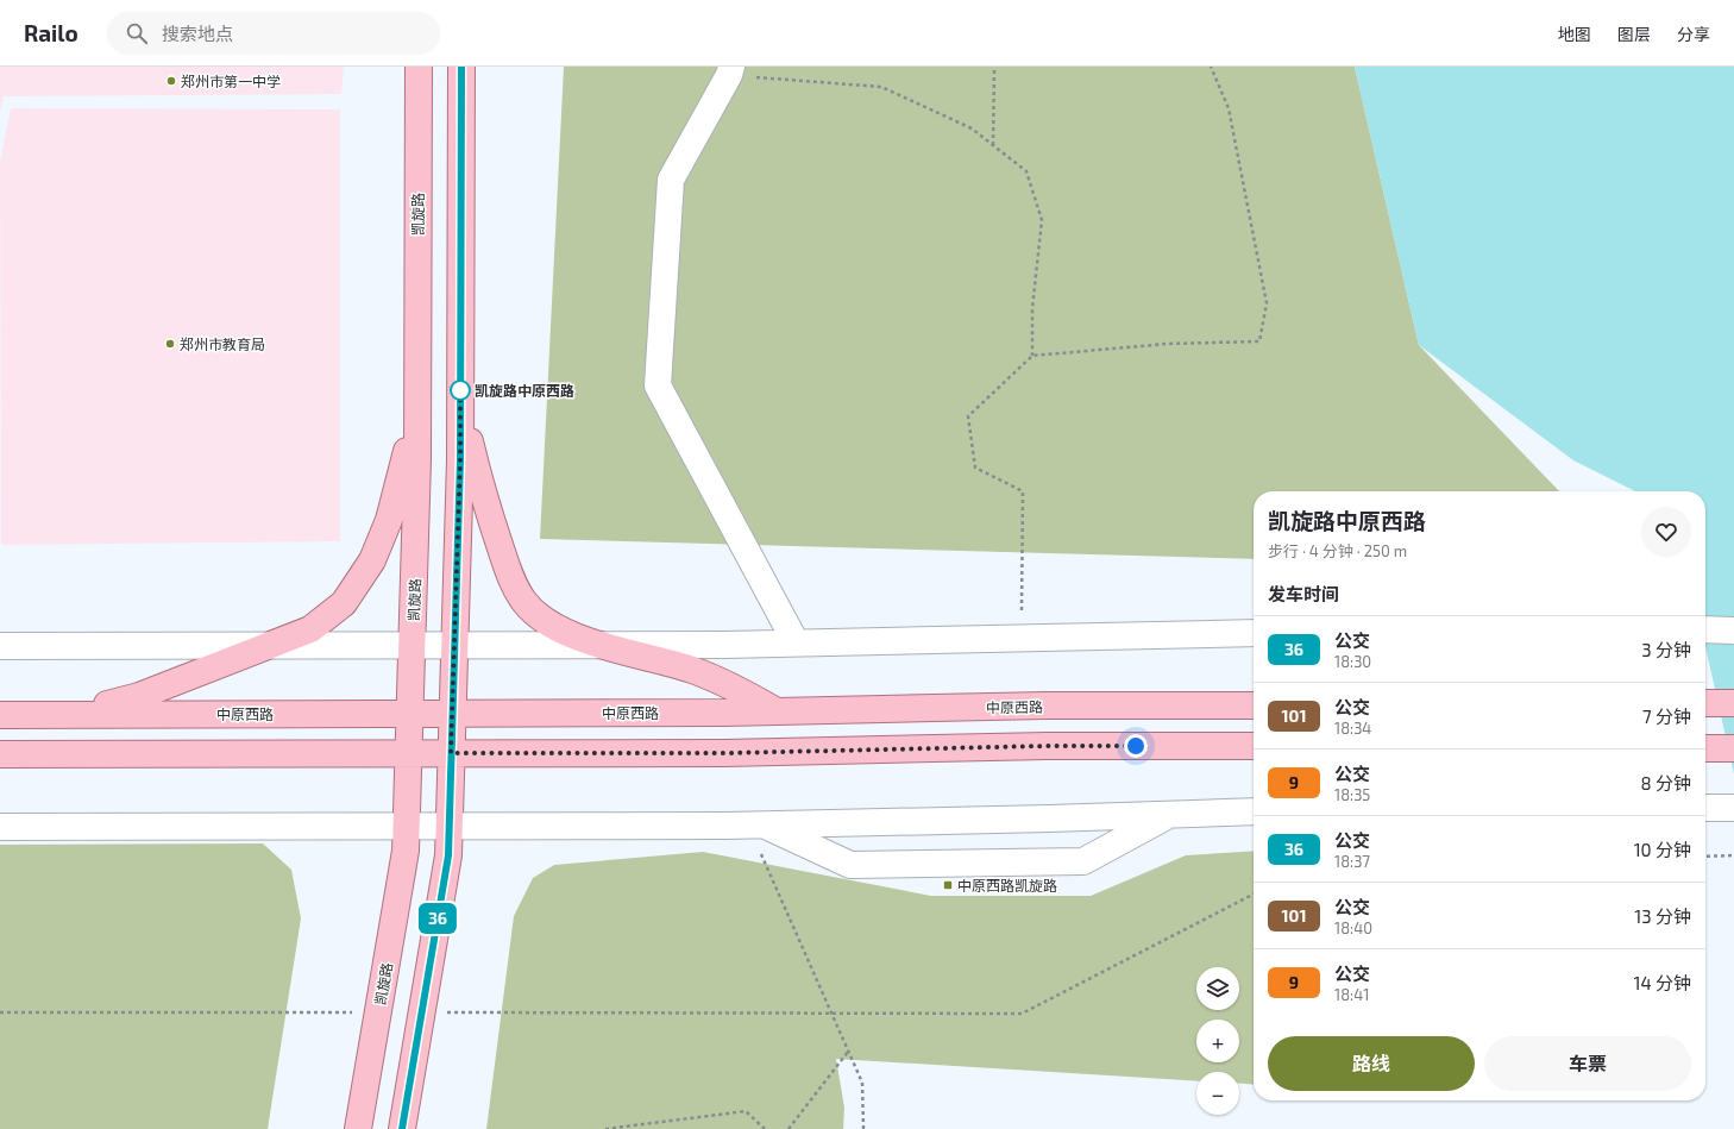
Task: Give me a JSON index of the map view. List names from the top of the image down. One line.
{"streets":{"main road":["凯旋路","中原西路"]},"crossings":[["凯旋路","中原西路"]],"places":{"other":["郑州市第一中学","郑州市教育局","凯旋路中原西路"],"transit":["中原西路凯旋路"]},"lines":["bus line 36"],"page":{"header":"Railo","search":"搜索地点","nav":["地图","图层","分享"],"on_map":"36","heading":[["凯旋路中原西路","步行 · 4 分钟 · 250 m"],"发车时间"],"list":[{"mark":"36","name":"公交","note":"18:30","value":"3 分钟"},{"mark":"101","name":"公交","note":"18:34","value":"7 分钟"},{"mark":"9","name":"公交","note":"18:35","value":"8 分钟"},{"mark":"36","name":"公交","note":"18:37","value":"10 分钟"},{"mark":"101","name":"公交","note":"18:40","value":"13 分钟"},{"mark":"9","name":"公交","note":"18:41","value":"14 分钟"}],"map_buttons":["+","−"],"buttons":["路线","车票"]}}
